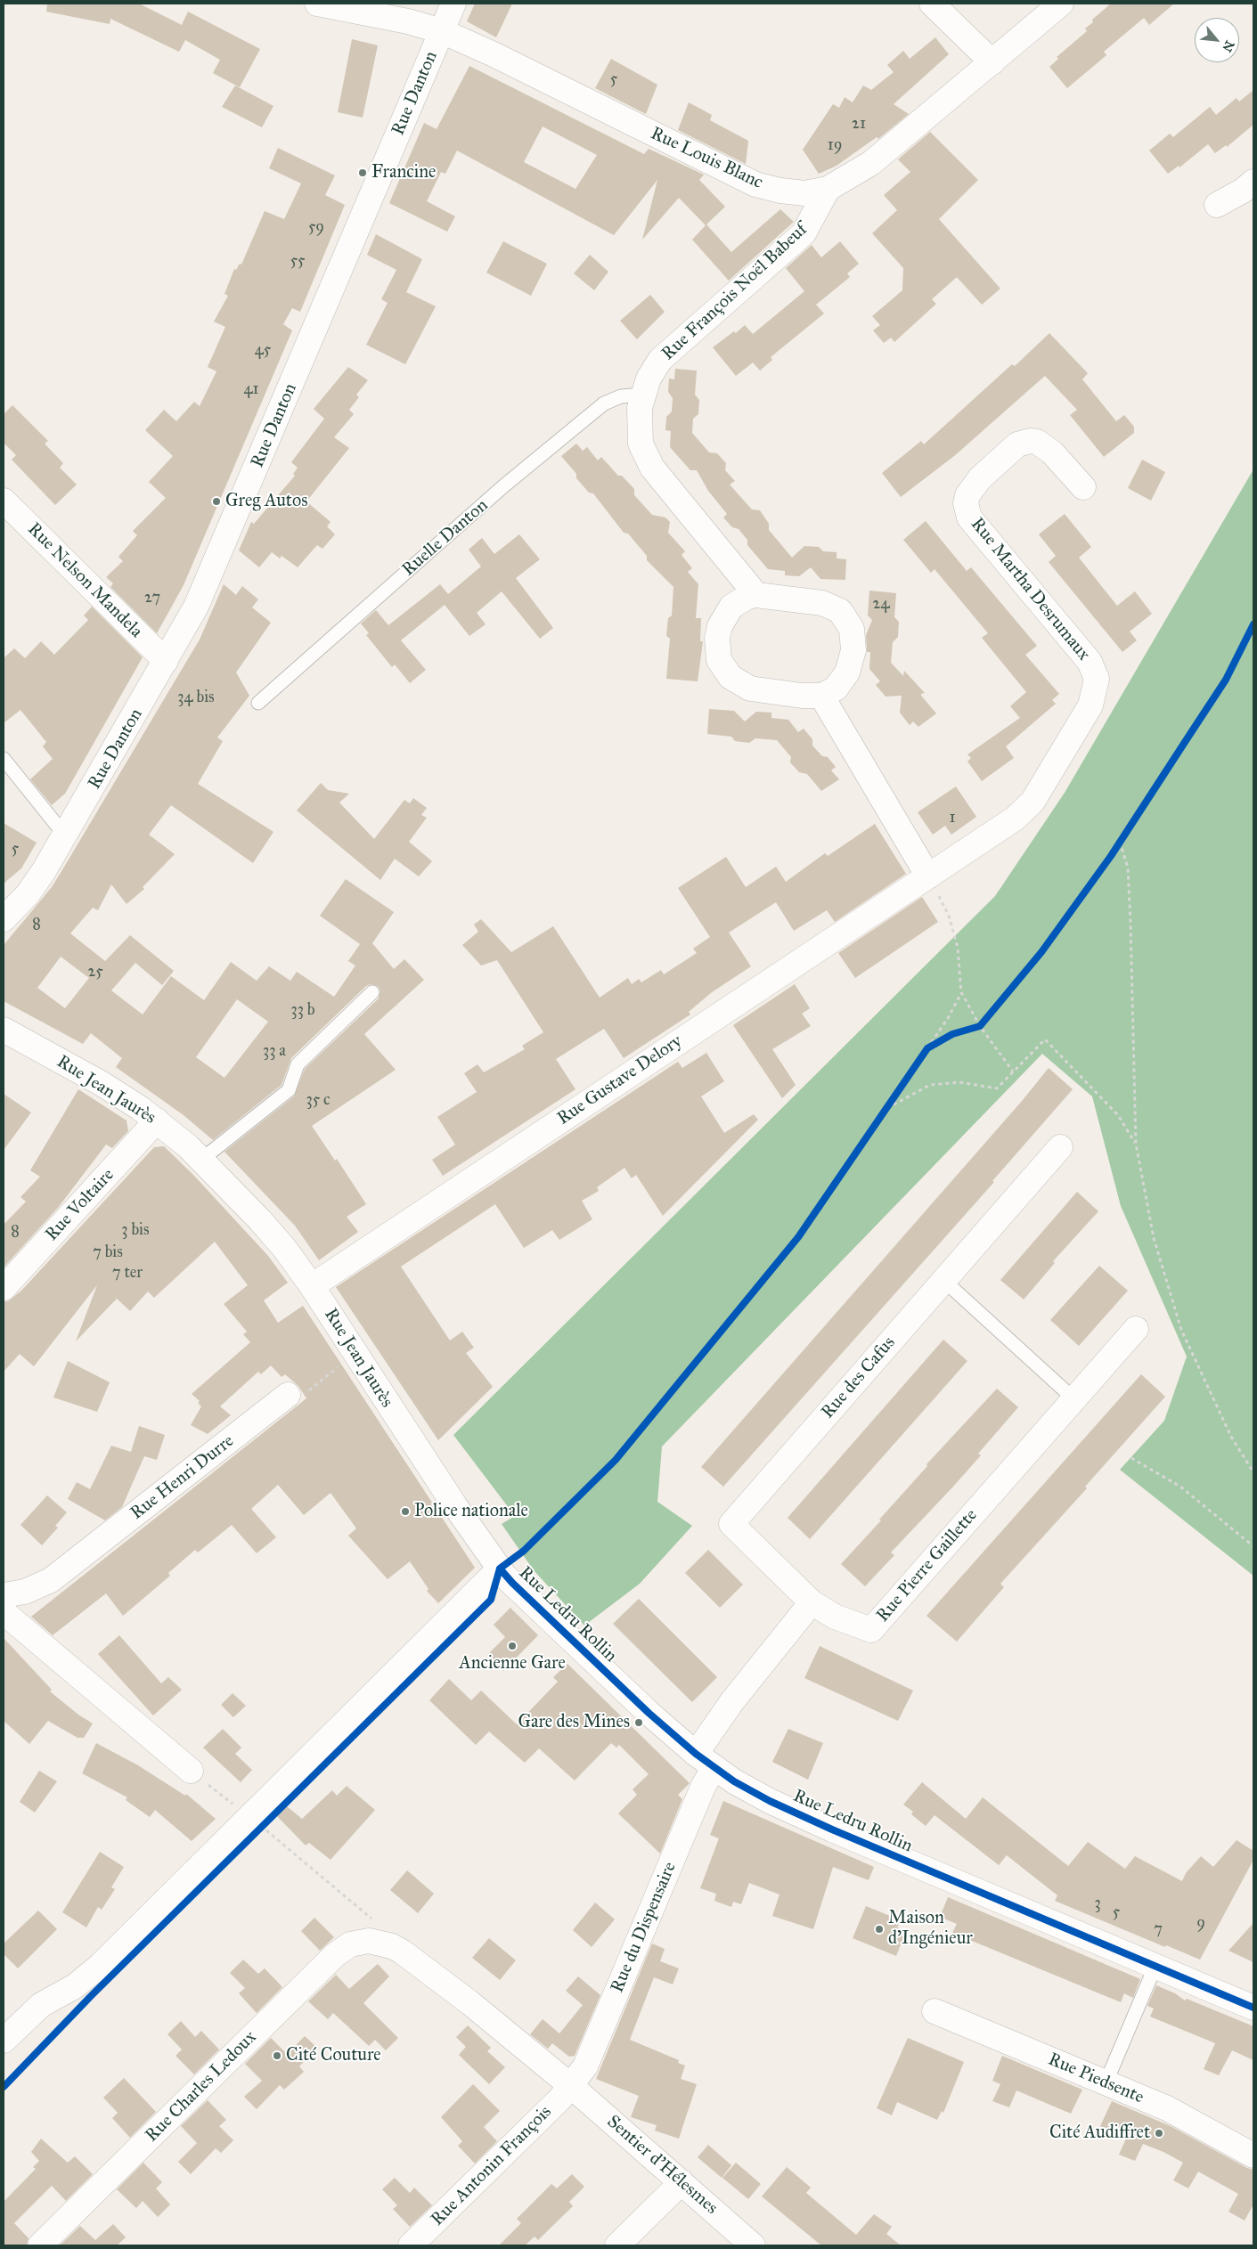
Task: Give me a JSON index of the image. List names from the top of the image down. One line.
{"streets":{"street":["Rue Danton","Rue Louis Blanc","Rue François Noël Babeuf","Rue Nelson Mandela","Rue Martha Desrumaux","Rue Gustave Delory","Rue Jean Jaurès","Rue Voltaire","Rue des Cafus","Rue Henri Durre","Rue Pierre Gaillette","Rue Ledru Rollin","Rue du Dispensaire","Rue Piedsente","Rue Charles Ledoux","Sentier d'Hélesmes","Rue Antonin François"],"lane":["Ruelle Danton"]},"crossings":[["Rue Danton","Rue Louis Blanc"],["Rue Danton","Rue Nelson Mandela"],["Rue Louis Blanc","Rue François Noël Babeuf"],["Rue François Noël Babeuf","Ruelle Danton"],["Rue Martha Desrumaux","Rue Gustave Delory"],["Rue Gustave Delory","Rue Jean Jaurès"],["Rue Jean Jaurès","Rue Voltaire"],["Rue Jean Jaurès","Rue Ledru Rollin"],["Rue des Cafus","Rue Pierre Gaillette"],["Rue Ledru Rollin","Rue du Dispensaire"],["Rue du Dispensaire","Sentier d'Hélesmes"],["Rue du Dispensaire","Rue Antonin François"],["Rue Charles Ledoux","Sentier d'Hélesmes"],["Sentier d'Hélesmes","Rue Antonin François"]],"places":["Francine","Greg Autos","Police nationale","Ancienne Gare","Gare des Mines","Maison d'Ingénieur","Cité Couture","Cité Audiffret"],"house_numbers":["5","21","19","59","55","45","41","27","24","34 bis","1","5","8","25","33 b","33 a","35 c","3 bis","8","7 bis","7 ter","3","5","9","7"],"north":"bottom right"}
